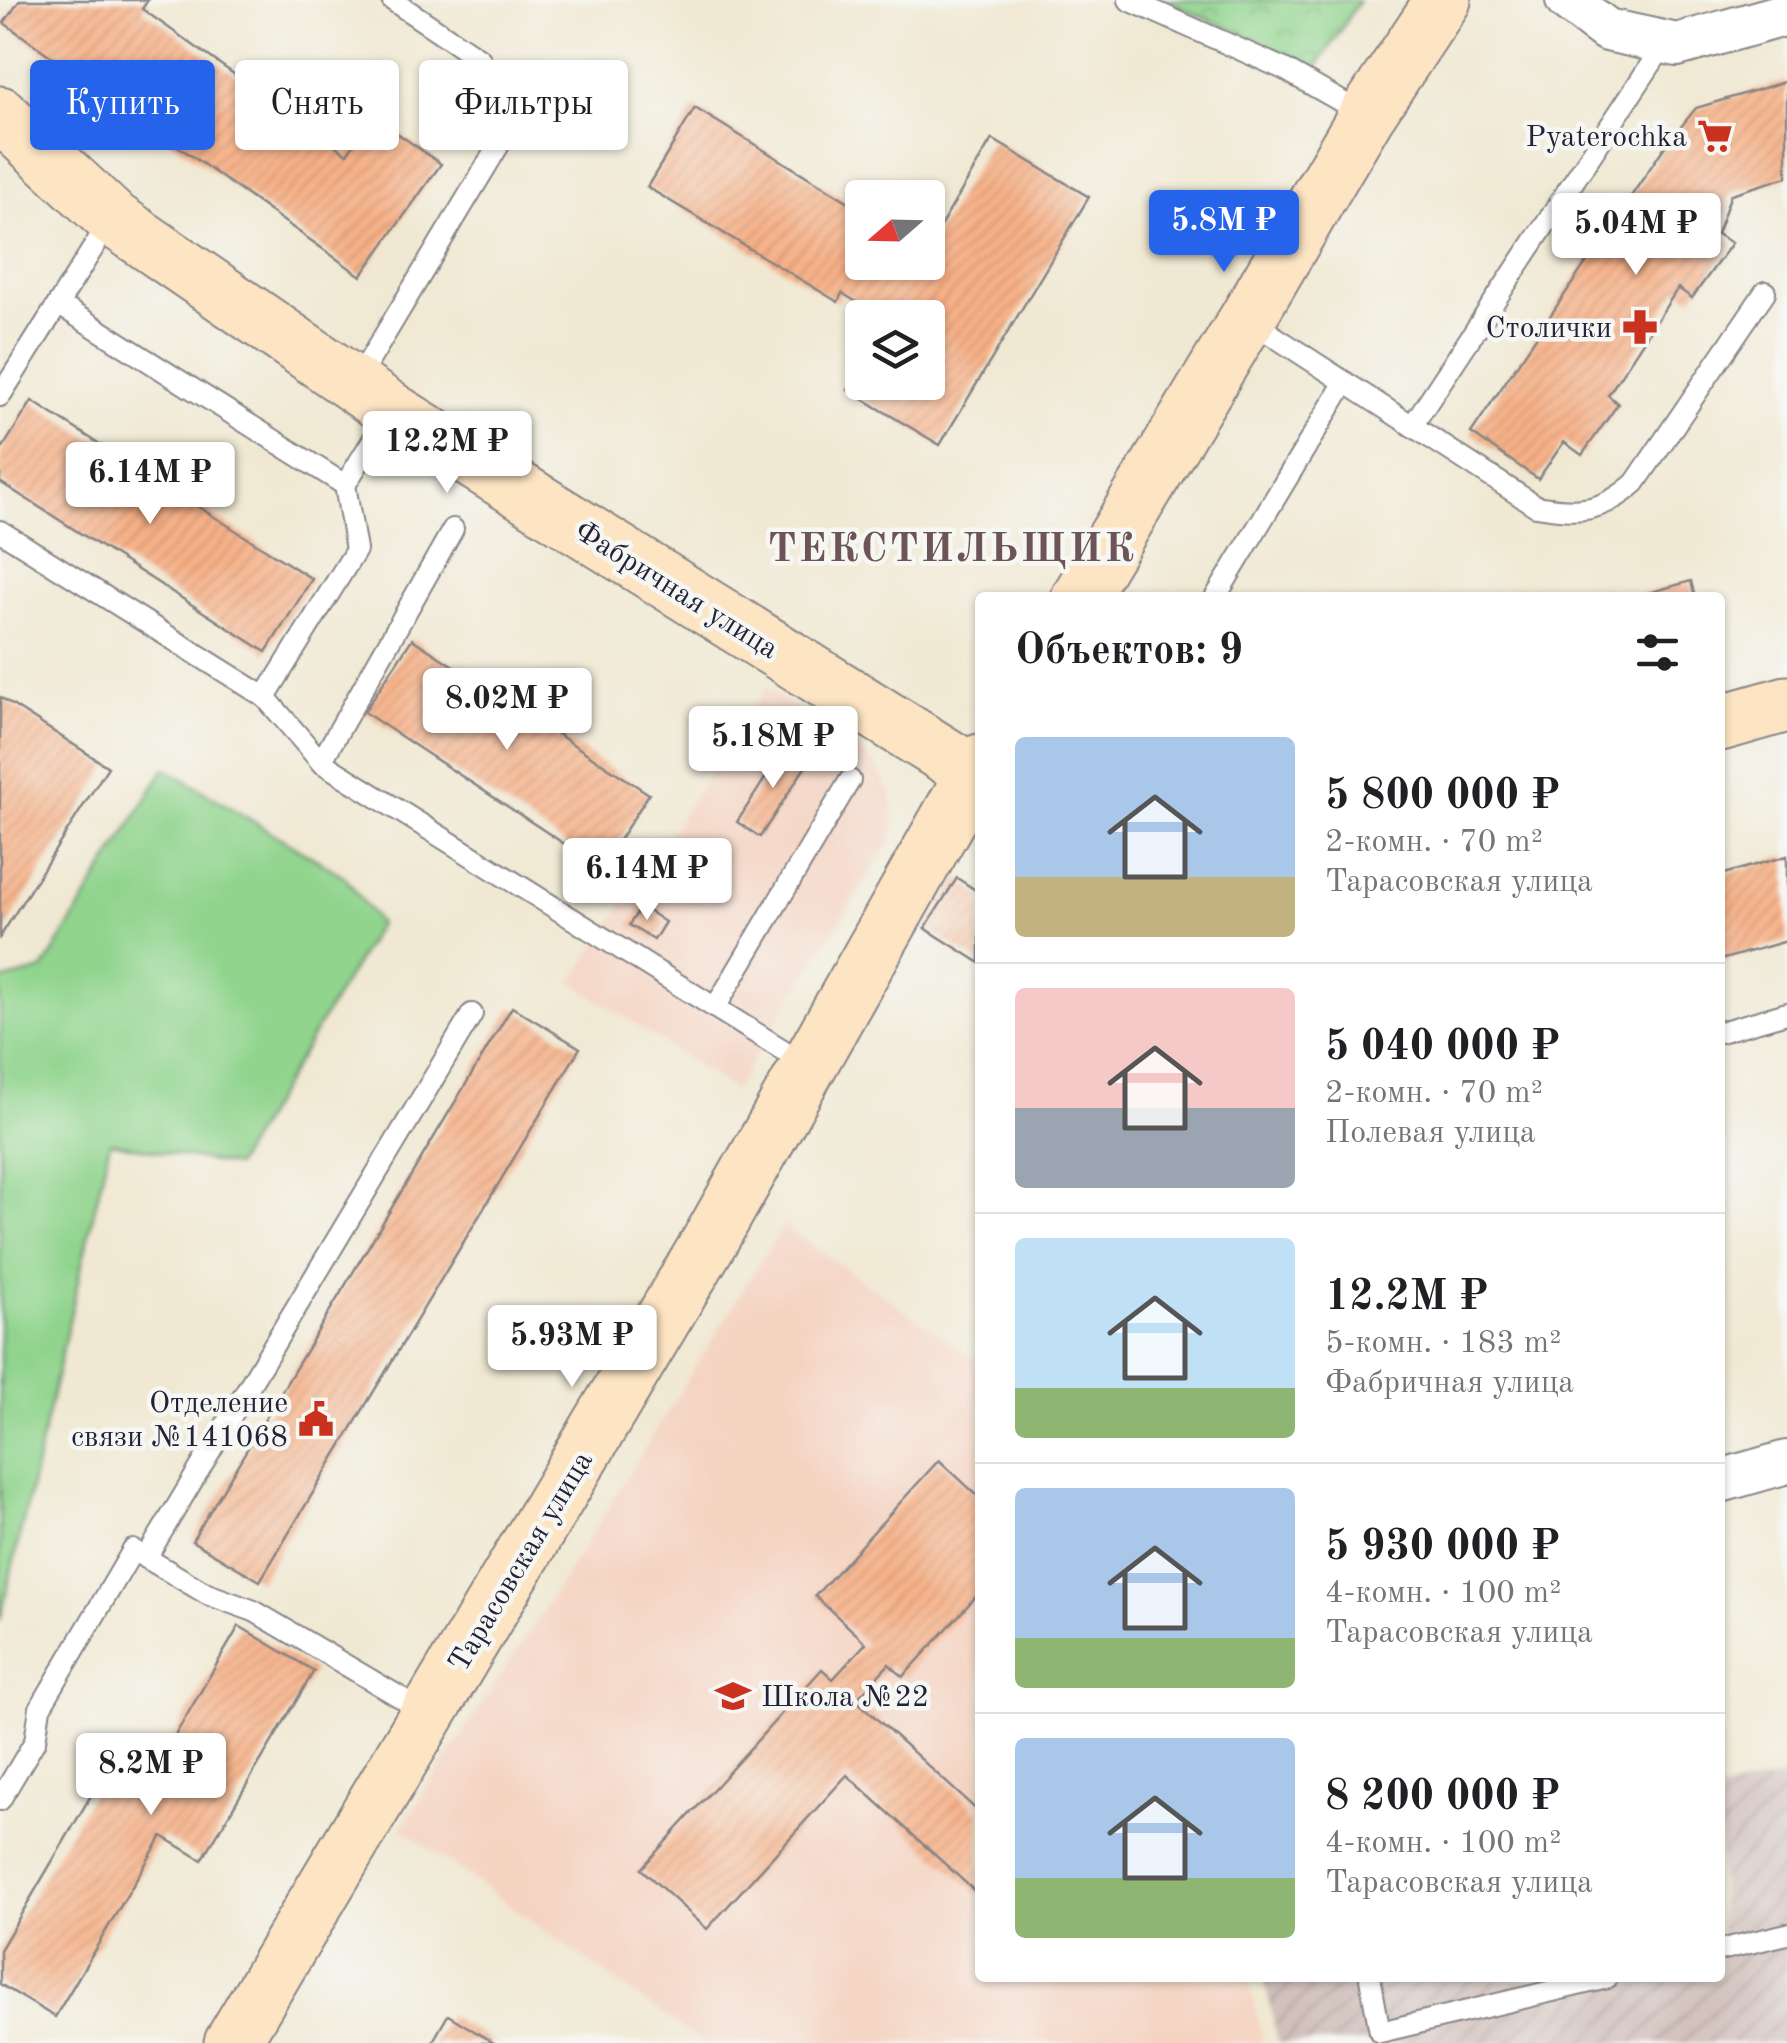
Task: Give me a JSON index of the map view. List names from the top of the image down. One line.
{"streets":{"street":["Фабричная улица","Тарасовская улица"]},"districts":["ТЕКСТИЛЬЩИК"],"places":{"supermarket":["Pyaterochka"],"pharmacy":["Столички"],"public building":["Отделение связи №141068"],"school or university":["Школа №22"]},"north":"left","page":{"chip":["Купить","Снять","Фильтры"],"price":["5.8M ₽","5.04M ₽","12.2M ₽","6.14M ₽","8.02M ₽","5.18M ₽","6.14M ₽","5.93M ₽","8.2M ₽"],"heading":"Объектов: 9","list":[{"name":"5 800 000 ₽","note":"2-комн. · 70 m² · Тарасовская улица"},{"name":"5 040 000 ₽","note":"2-комн. · 70 m² · Полевая улица"},{"name":"12.2M ₽","note":"5-комн. · 183 m² · Фабричная улица"},{"name":"5 930 000 ₽","note":"4-комн. · 100 m² · Тарасовская улица"},{"name":"8 200 000 ₽","note":"4-комн. · 100 m² · Тарасовская улица"}]}}
